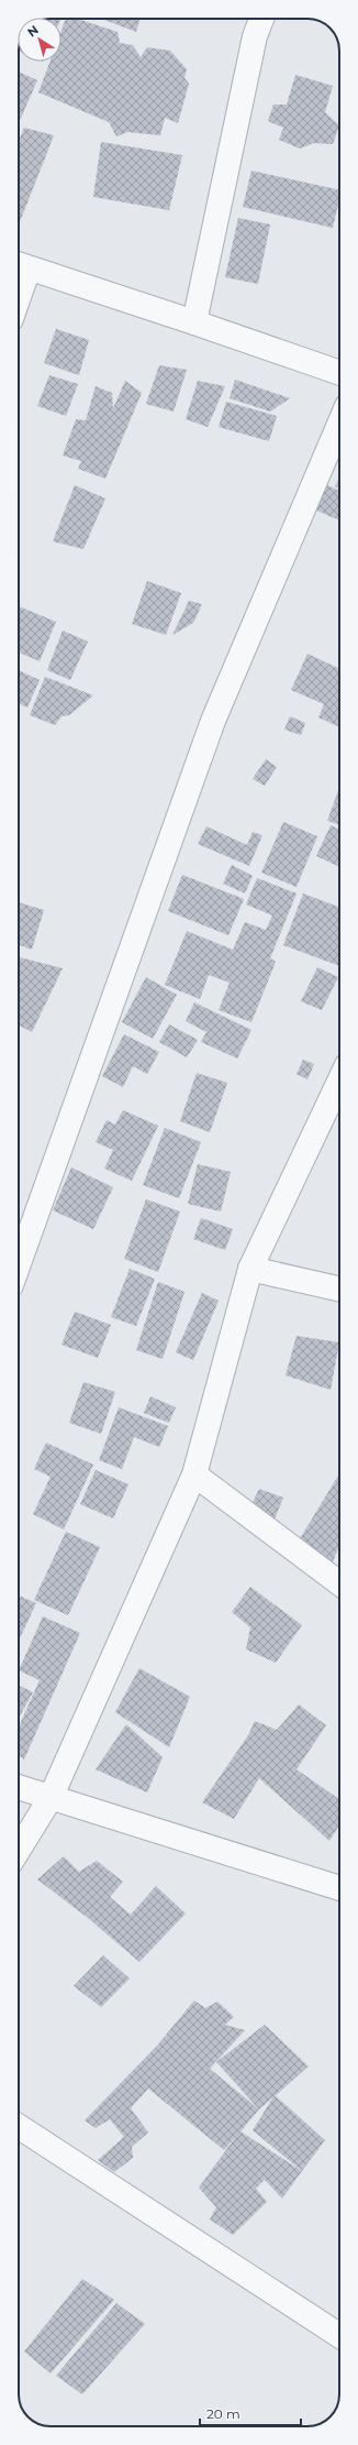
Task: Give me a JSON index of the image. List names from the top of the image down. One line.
{"scale_bar":"20 m","north":"top left"}
